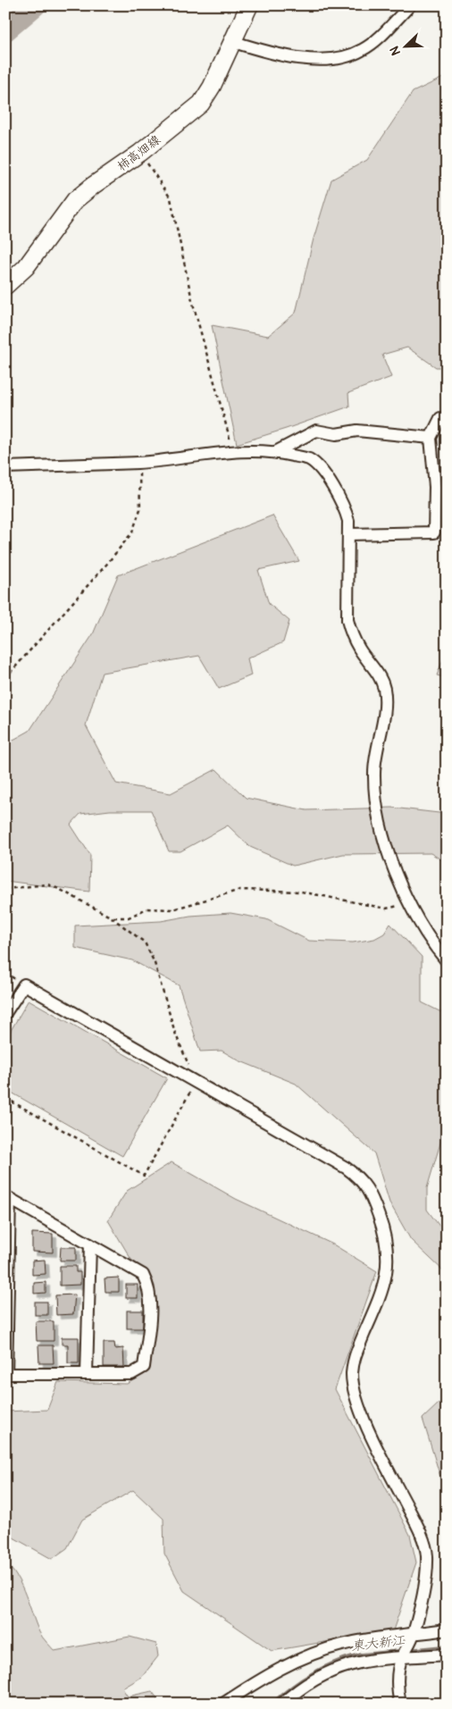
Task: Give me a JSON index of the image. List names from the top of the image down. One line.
{"streets":{"main road":["柿高畑線"]},"water":["東大新江"],"north":"bottom left"}
